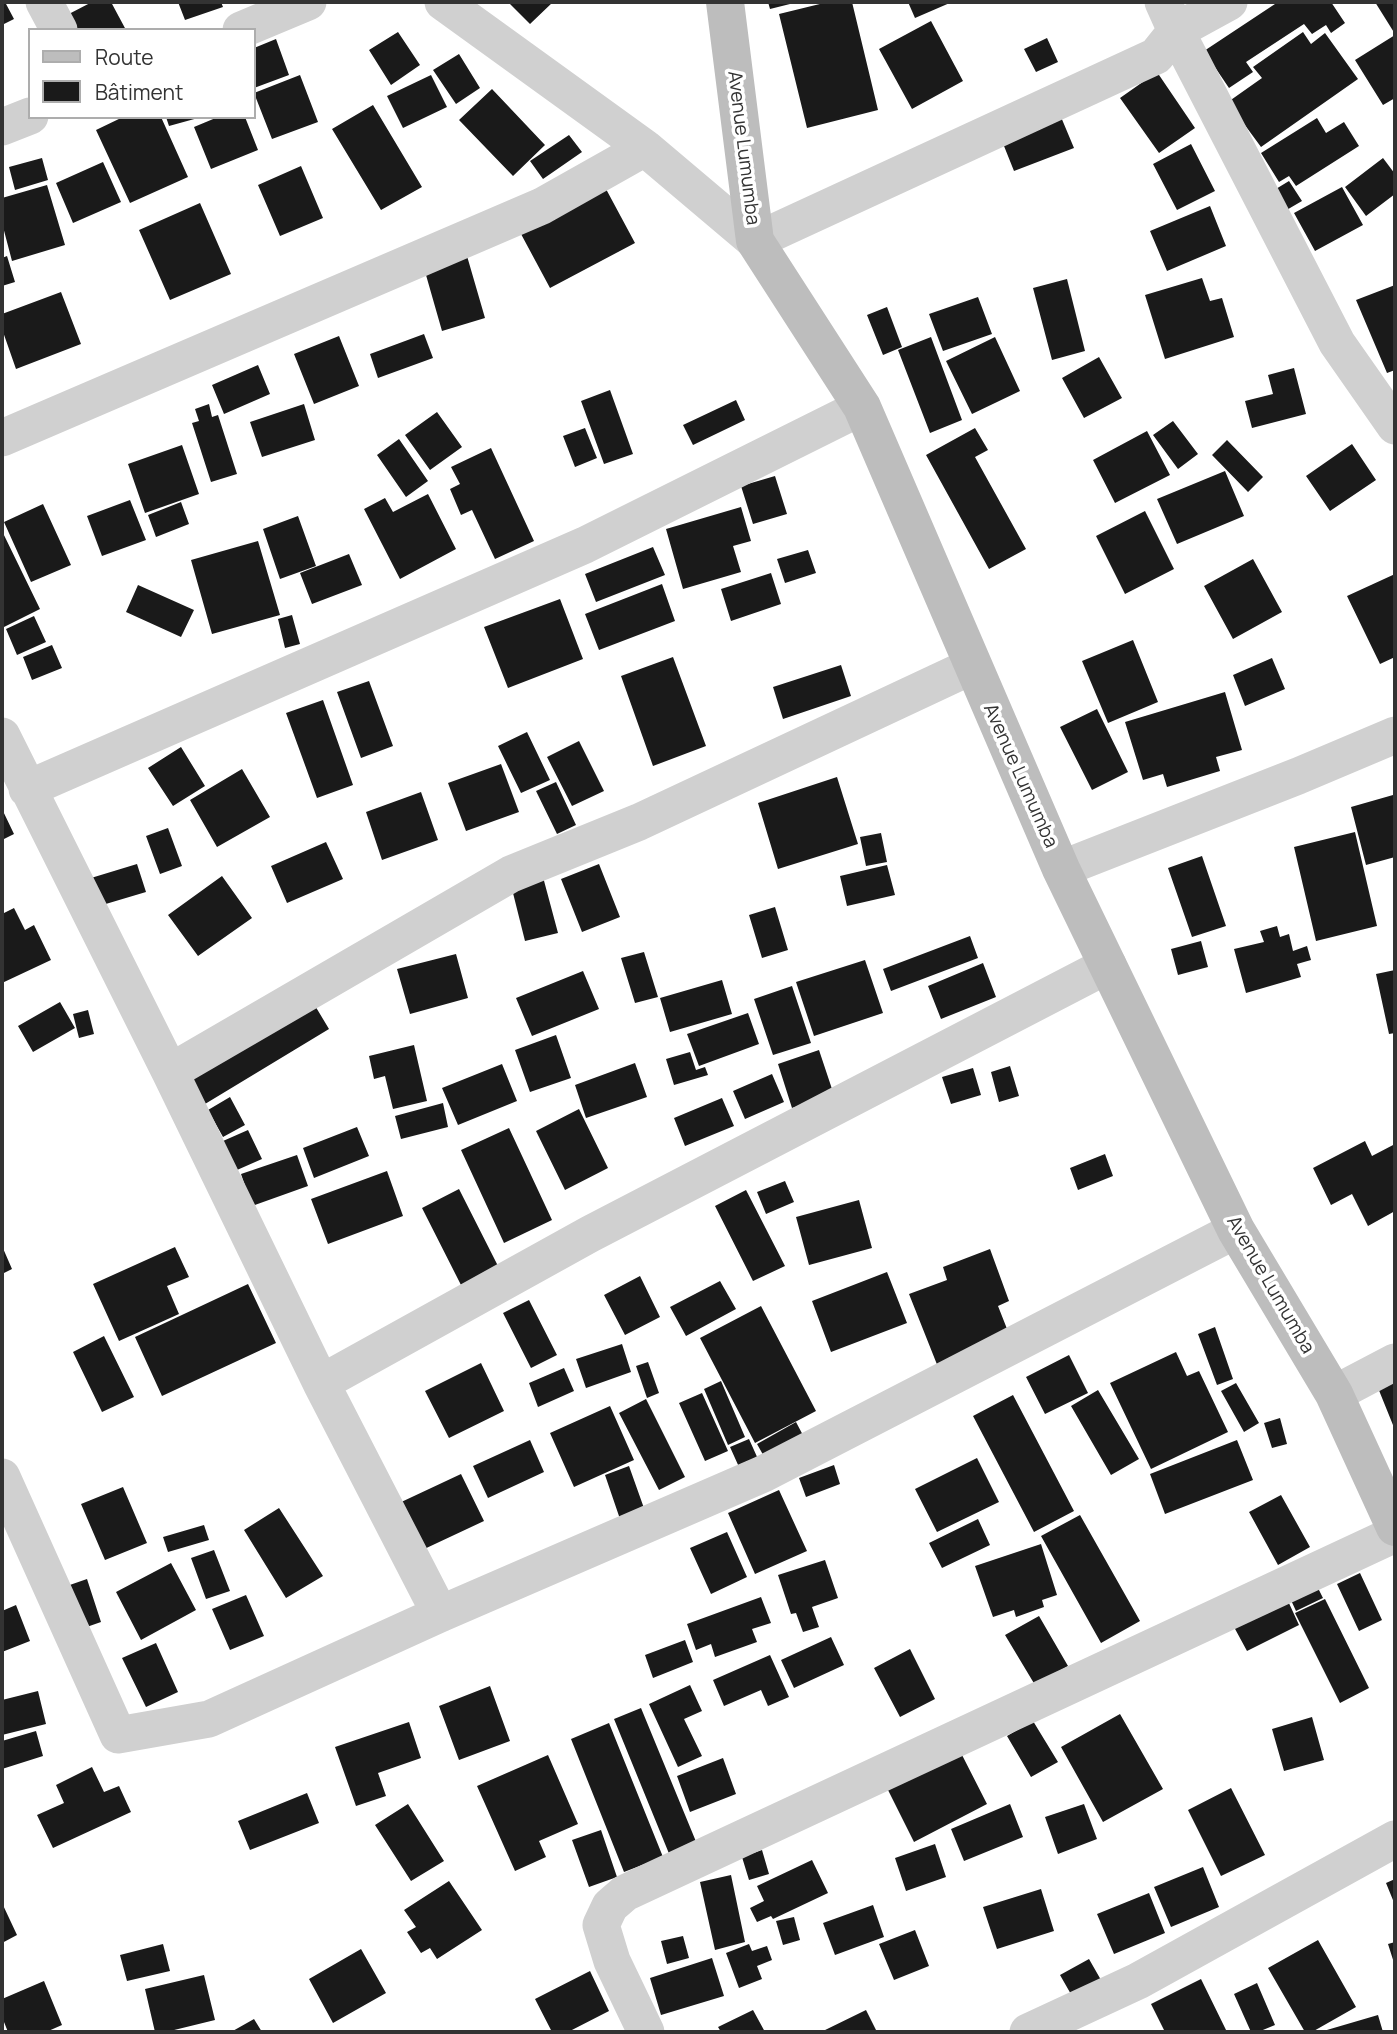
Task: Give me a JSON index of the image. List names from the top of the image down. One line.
{"streets":{"main road":["Avenue Lumumba"]},"legend":["Route","Bâtiment"]}
